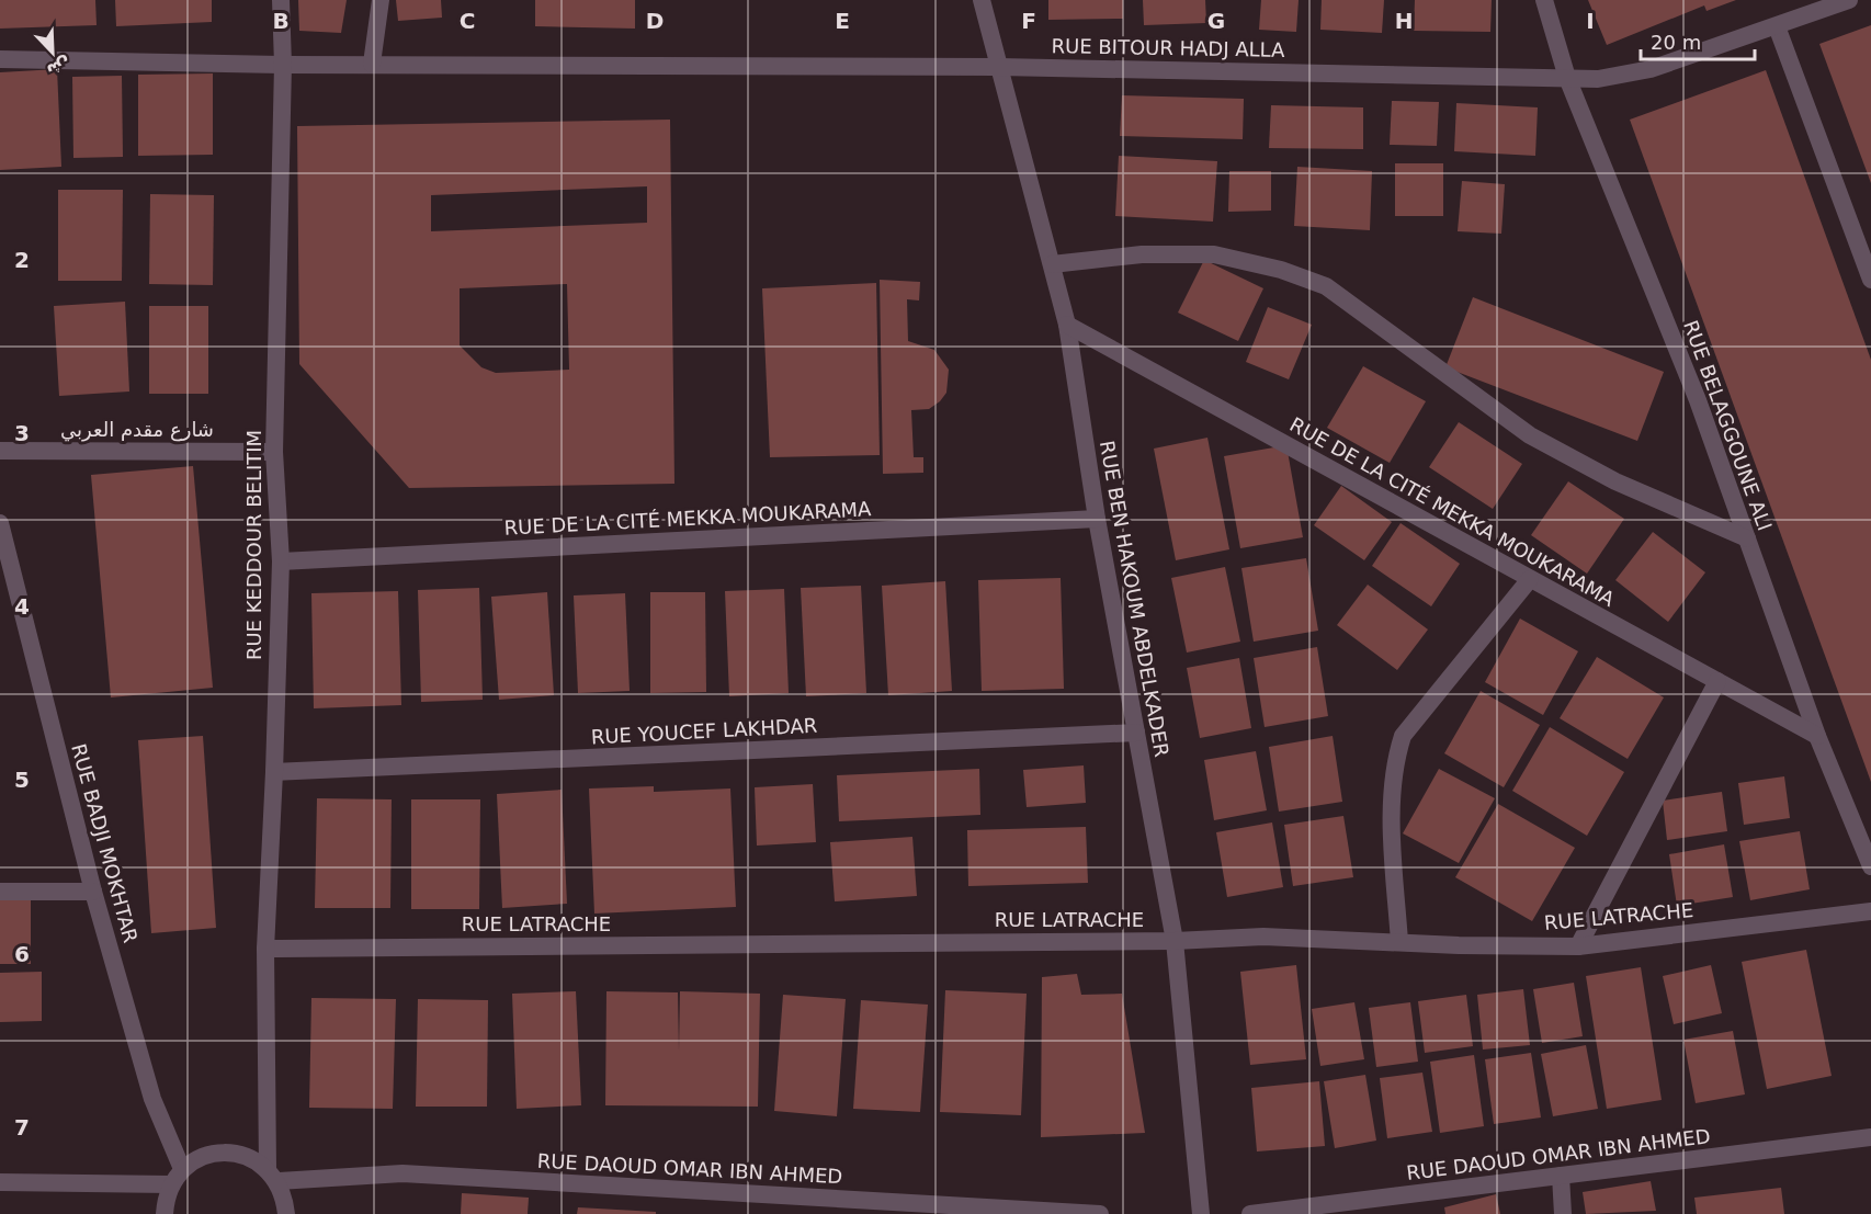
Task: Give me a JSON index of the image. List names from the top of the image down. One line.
{"streets":{"street":["RUE BITOUR HADJ ALLA","RUE BELAGGOUNE ALI","شارع مقدم العربي","RUE DE LA CITÉ MEKKA MOUKARAMA","RUE KEDDOUR BELITIM","RUE BEN HAKOUM ABDELKADER","RUE YOUCEF LAKHDAR","RUE BADJI MOKHTAR","RUE LATRACHE","RUE DAOUD OMAR IBN AHMED"]},"crossings":[["RUE BITOUR HADJ ALLA","RUE BELAGGOUNE ALI"],["RUE BITOUR HADJ ALLA","RUE KEDDOUR BELITIM"],["RUE BITOUR HADJ ALLA","RUE BEN HAKOUM ABDELKADER"],["RUE BELAGGOUNE ALI","RUE DE LA CITÉ MEKKA MOUKARAMA"],["شارع مقدم العربي","RUE KEDDOUR BELITIM"],["RUE DE LA CITÉ MEKKA MOUKARAMA","RUE KEDDOUR BELITIM"],["RUE DE LA CITÉ MEKKA MOUKARAMA","RUE BEN HAKOUM ABDELKADER"],["RUE KEDDOUR BELITIM","RUE YOUCEF LAKHDAR"],["RUE KEDDOUR BELITIM","RUE LATRACHE"],["RUE KEDDOUR BELITIM","RUE DAOUD OMAR IBN AHMED"],["RUE BEN HAKOUM ABDELKADER","RUE YOUCEF LAKHDAR"],["RUE BEN HAKOUM ABDELKADER","RUE LATRACHE"]],"scale_bar":"20 m","north":"bottom right","grid":{"columns":["B","C","D","E","F","G","H","I"],"rows":["2","3","4","5","6","7"]}}
